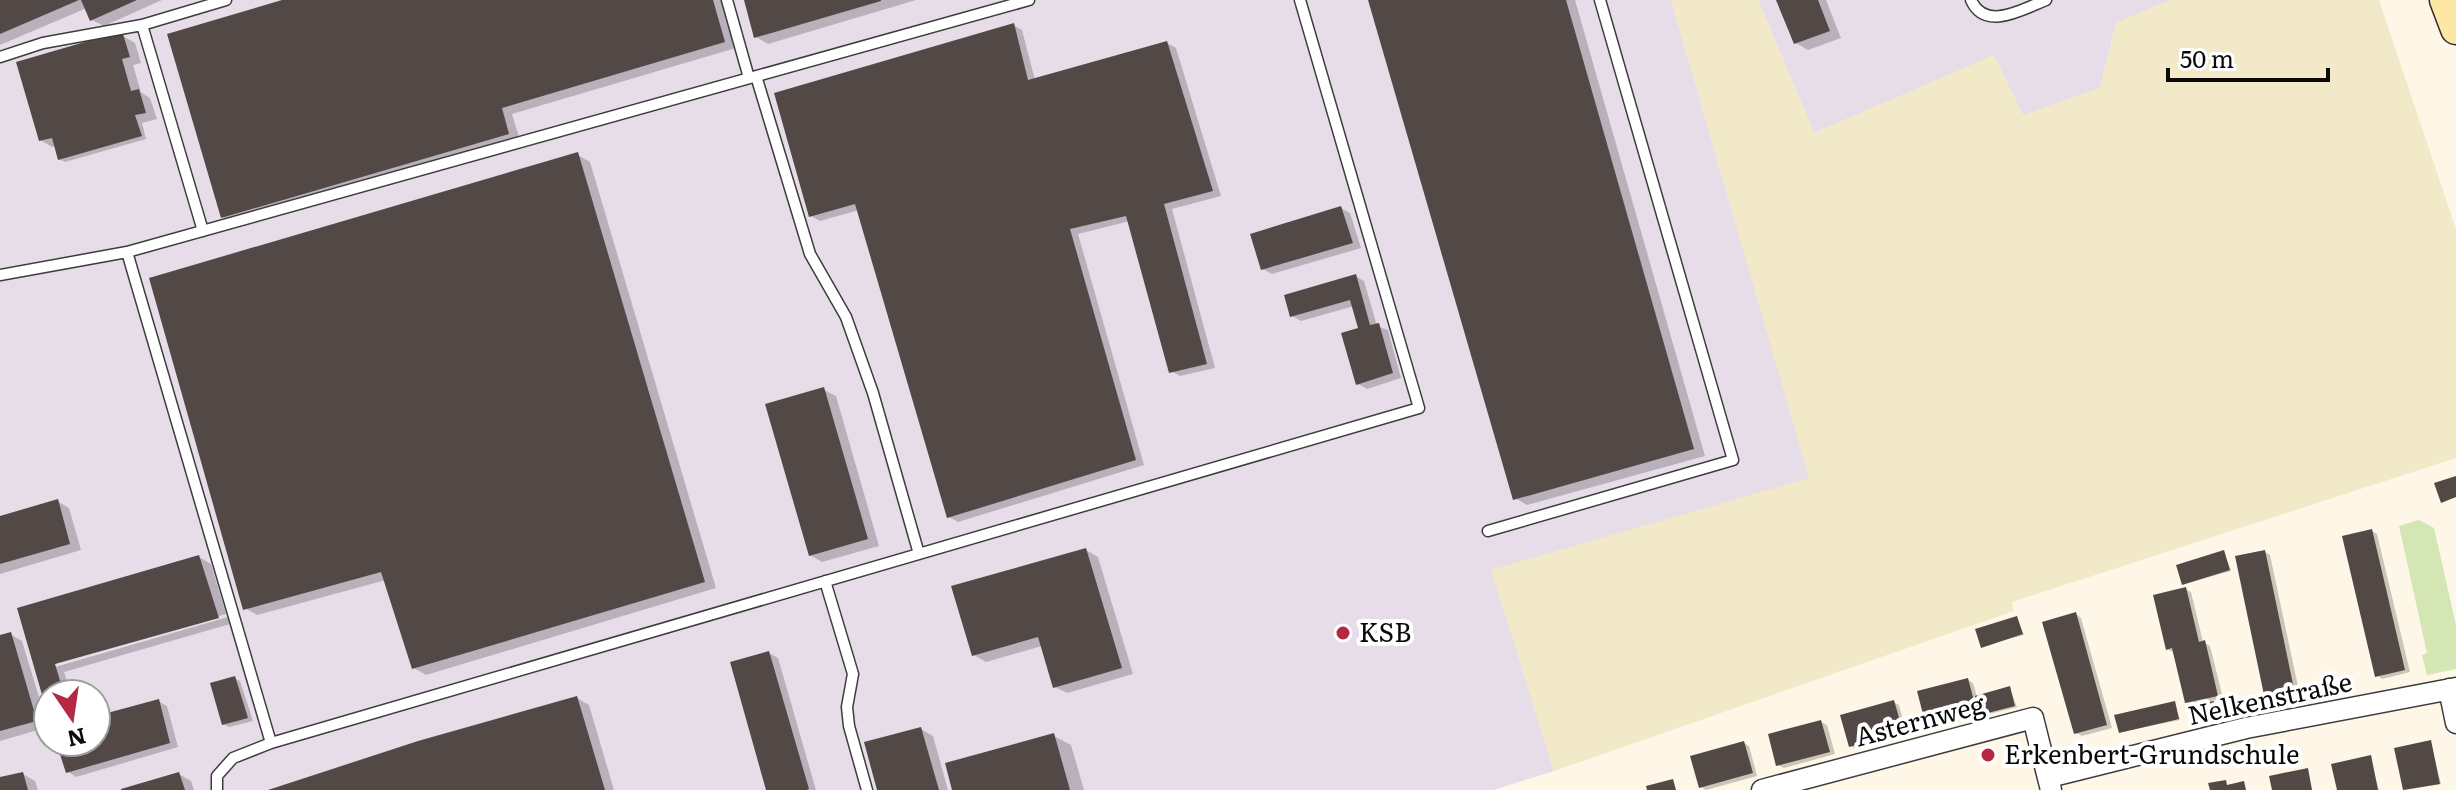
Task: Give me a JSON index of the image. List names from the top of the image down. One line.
{"streets":{"street":["Nelkenstraße","Asternweg"]},"crossings":[["Nelkenstraße","Asternweg"]],"places":["KSB","Erkenbert-Grundschule"],"scale_bar":"50 m","north":"bottom"}
